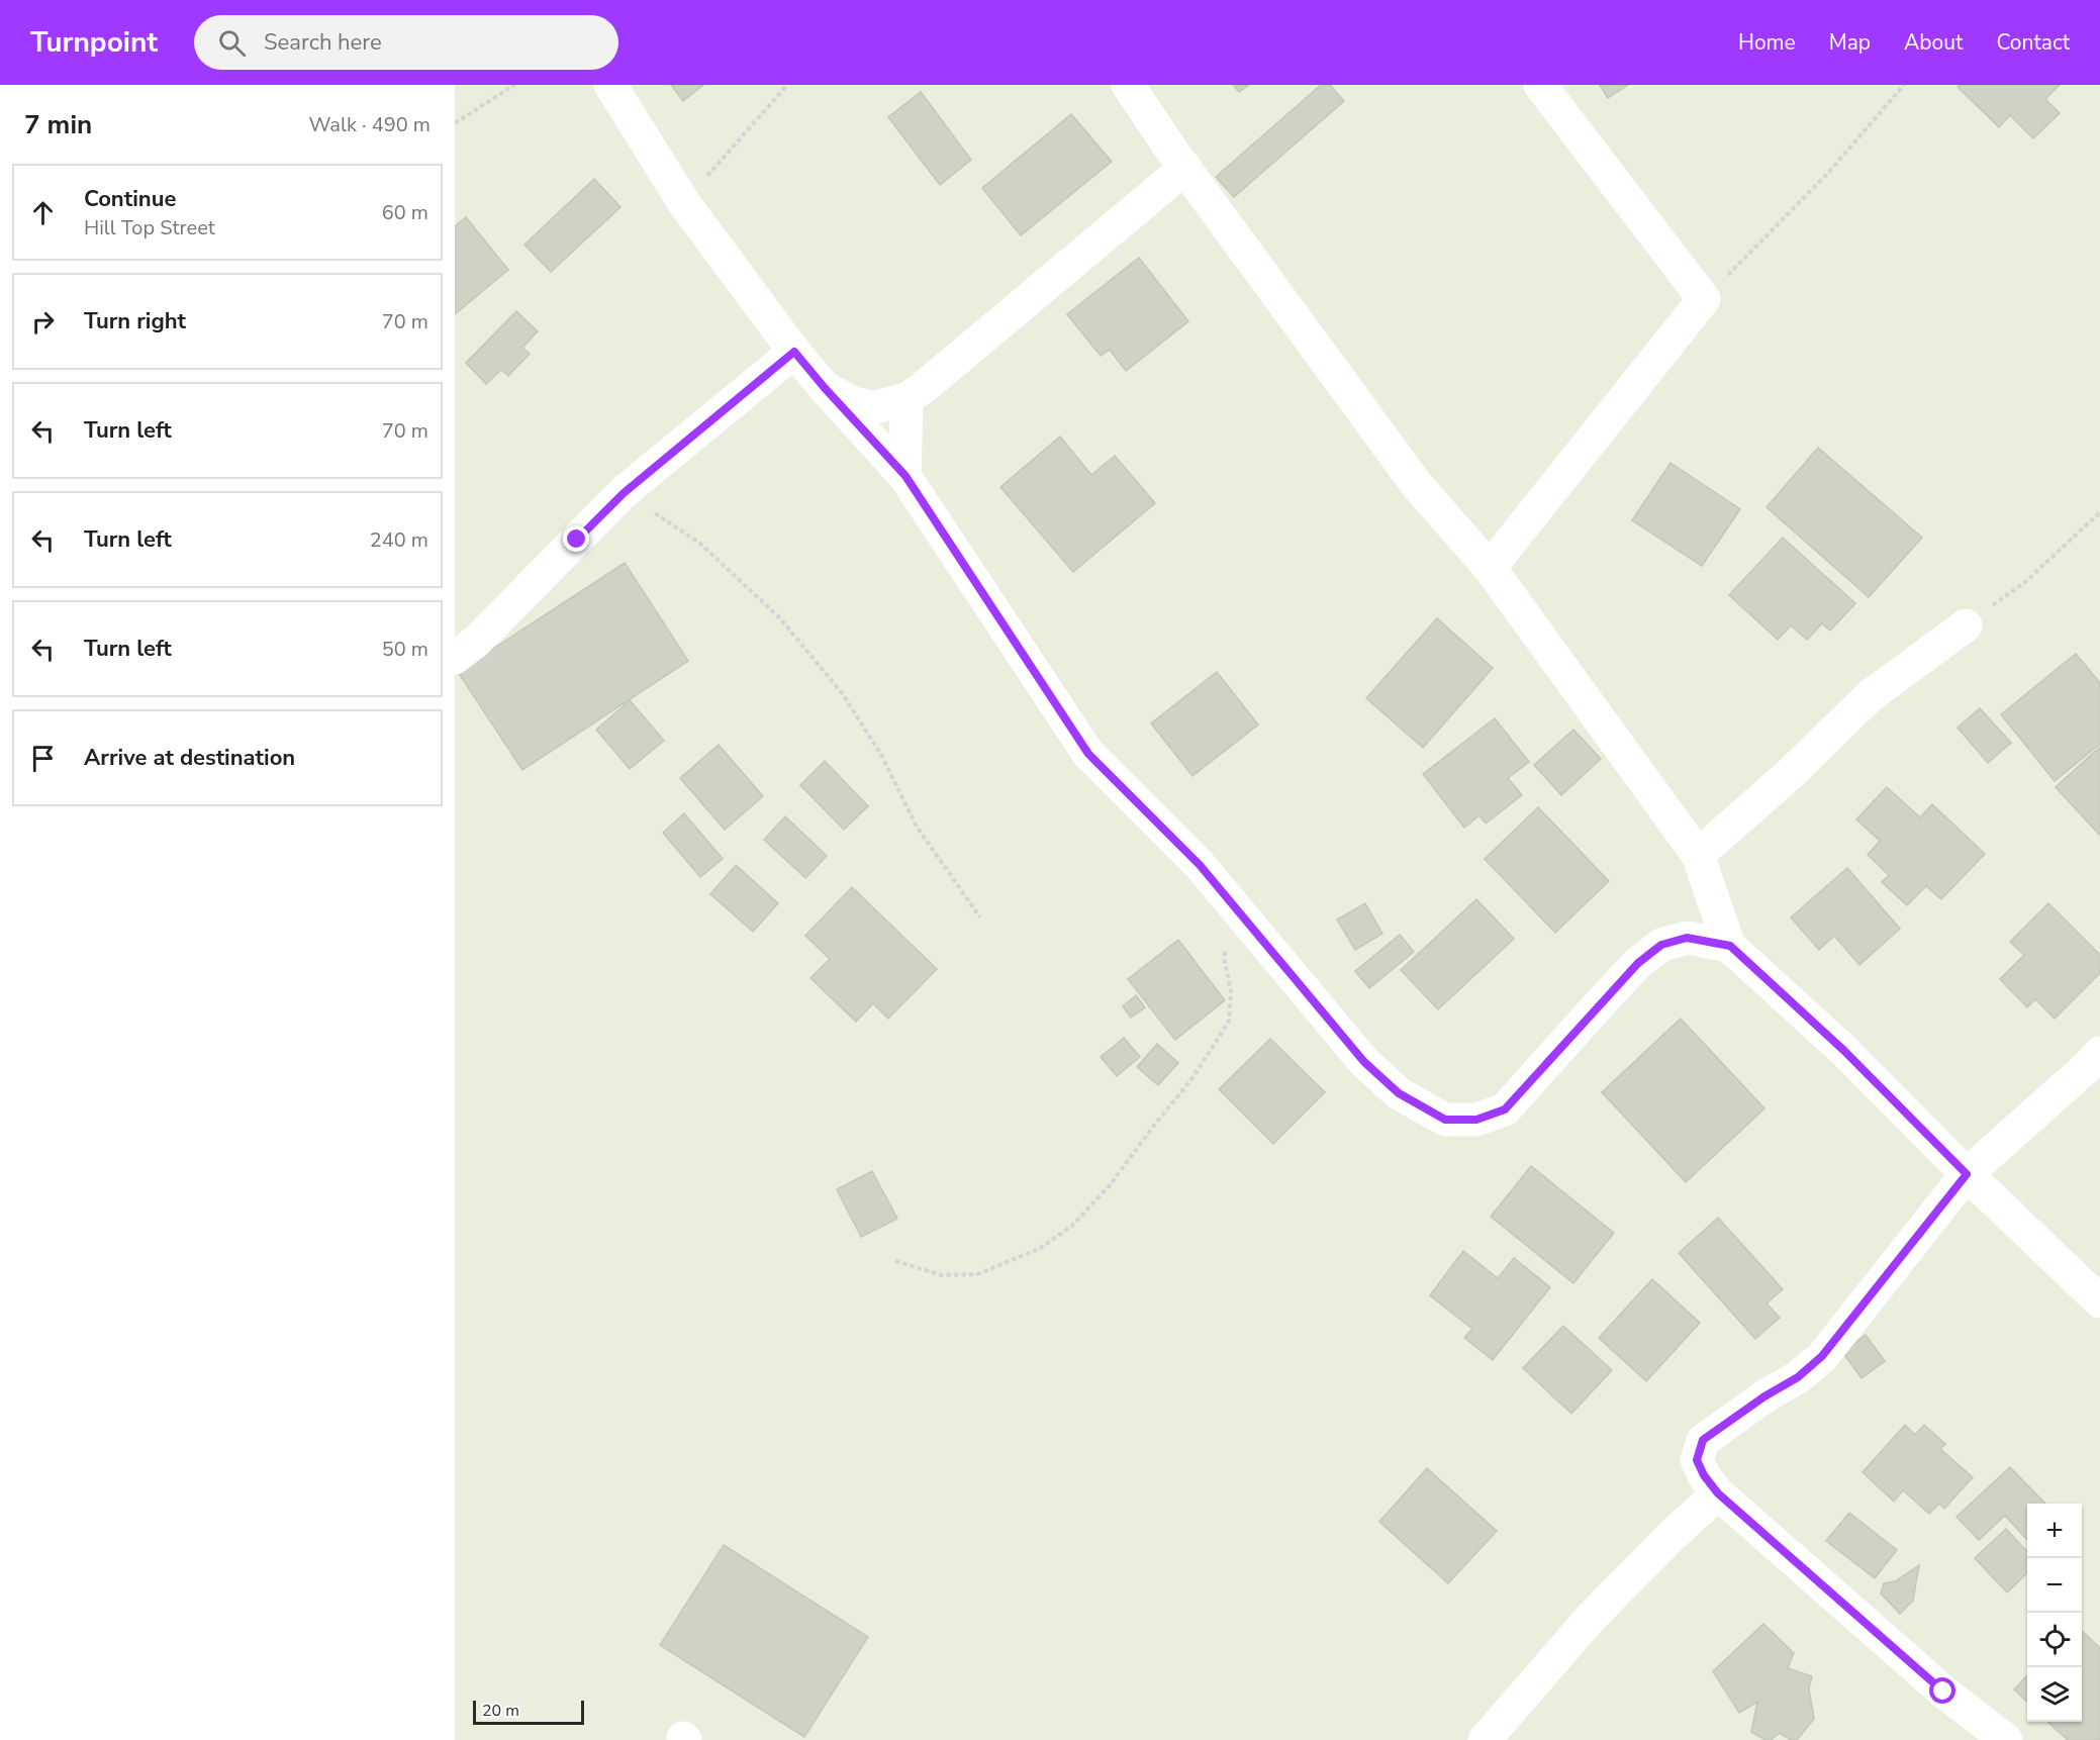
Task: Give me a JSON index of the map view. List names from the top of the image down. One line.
{"scale_bar":"20 m","page":{"header":"Turnpoint","search":"Search here","nav":["Home","Map","About","Contact"],"heading":["7 min","Walk · 490 m"],"list":[["Continue","Hill Top Street","60 m"],["Turn right","70 m"],["Turn left","70 m"],["Turn left","240 m"],["Turn left","50 m"],"Arrive at destination"],"map_buttons":["+","−"],"scale":"20 m"}}
